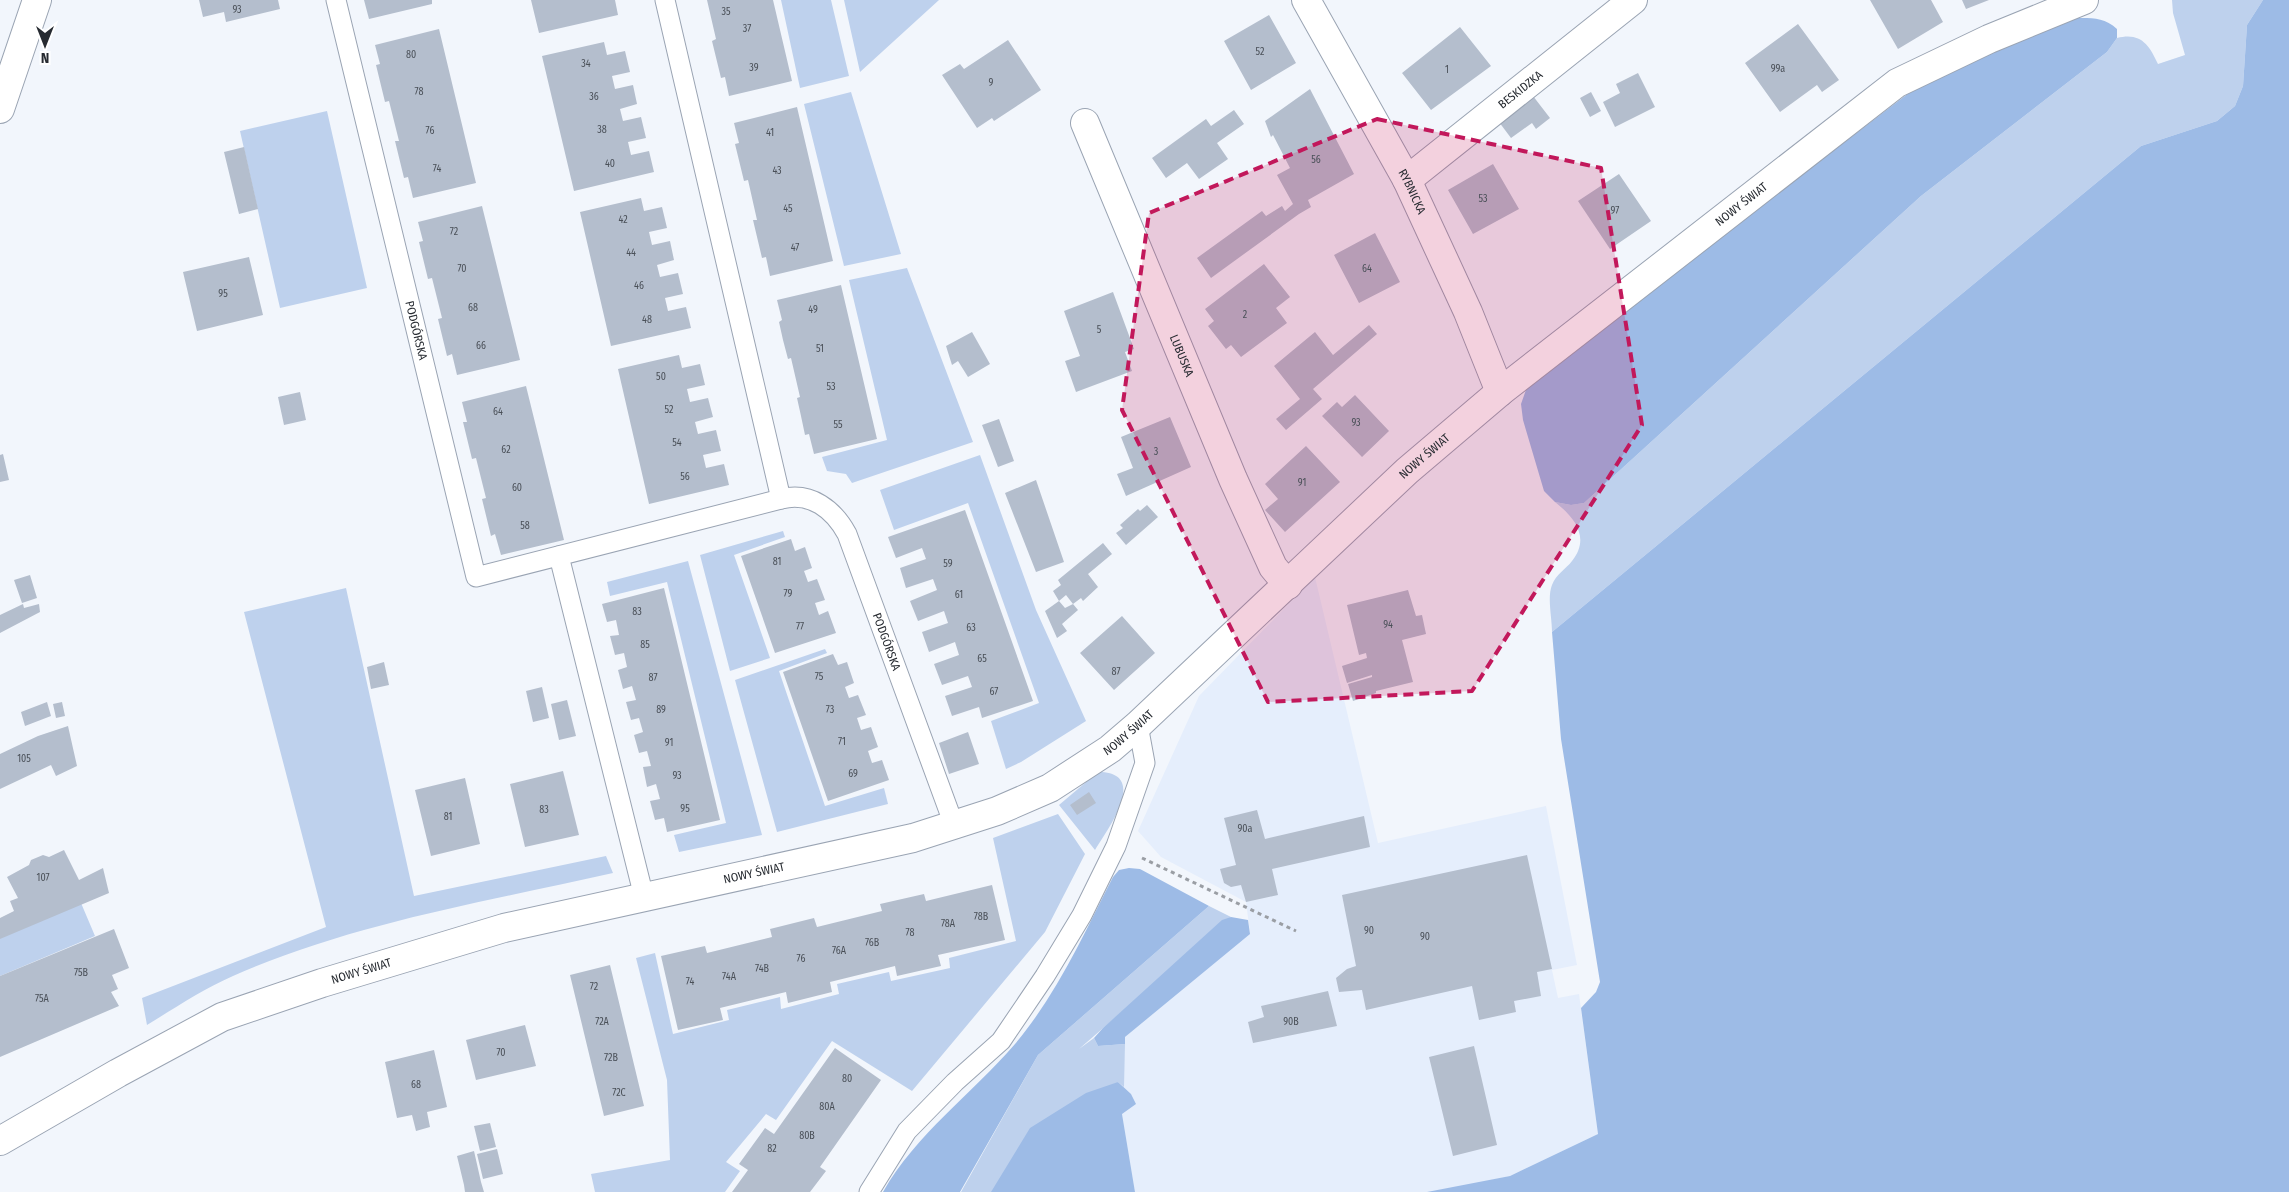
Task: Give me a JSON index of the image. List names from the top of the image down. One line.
{"streets":{"street":["BESKIDZKA","RYBNICKA","NOWY ŚWIAT","LUBUSKA"],"lane":["PODGÓRSKA"]},"crossings":[["BESKIDZKA","RYBNICKA"],["RYBNICKA","NOWY ŚWIAT"],["NOWY ŚWIAT","PODGÓRSKA"],["NOWY ŚWIAT","LUBUSKA"]],"house_numbers":["93","35","37","52","80","34","39","99a","1","9","78","36","38","76","41","56","40","74","43","53","45","97","42","72","47","44","70","64","46","95","68","49","2","48","5","66","51","50","53","52","64","93","55","54","62","3","56","91","60","58","81","59","79","61","83","94","77","63","85","65","87","75","87","67","89","73","71","91","105","69","93","95","83","81","90a","107","78B","78A","90","78","90","76B","76A","76","74B","75B","74A","74","72","75A","72A","90B","70","72B","80","68","72C","80A","80B","82"],"north":"bottom"}
